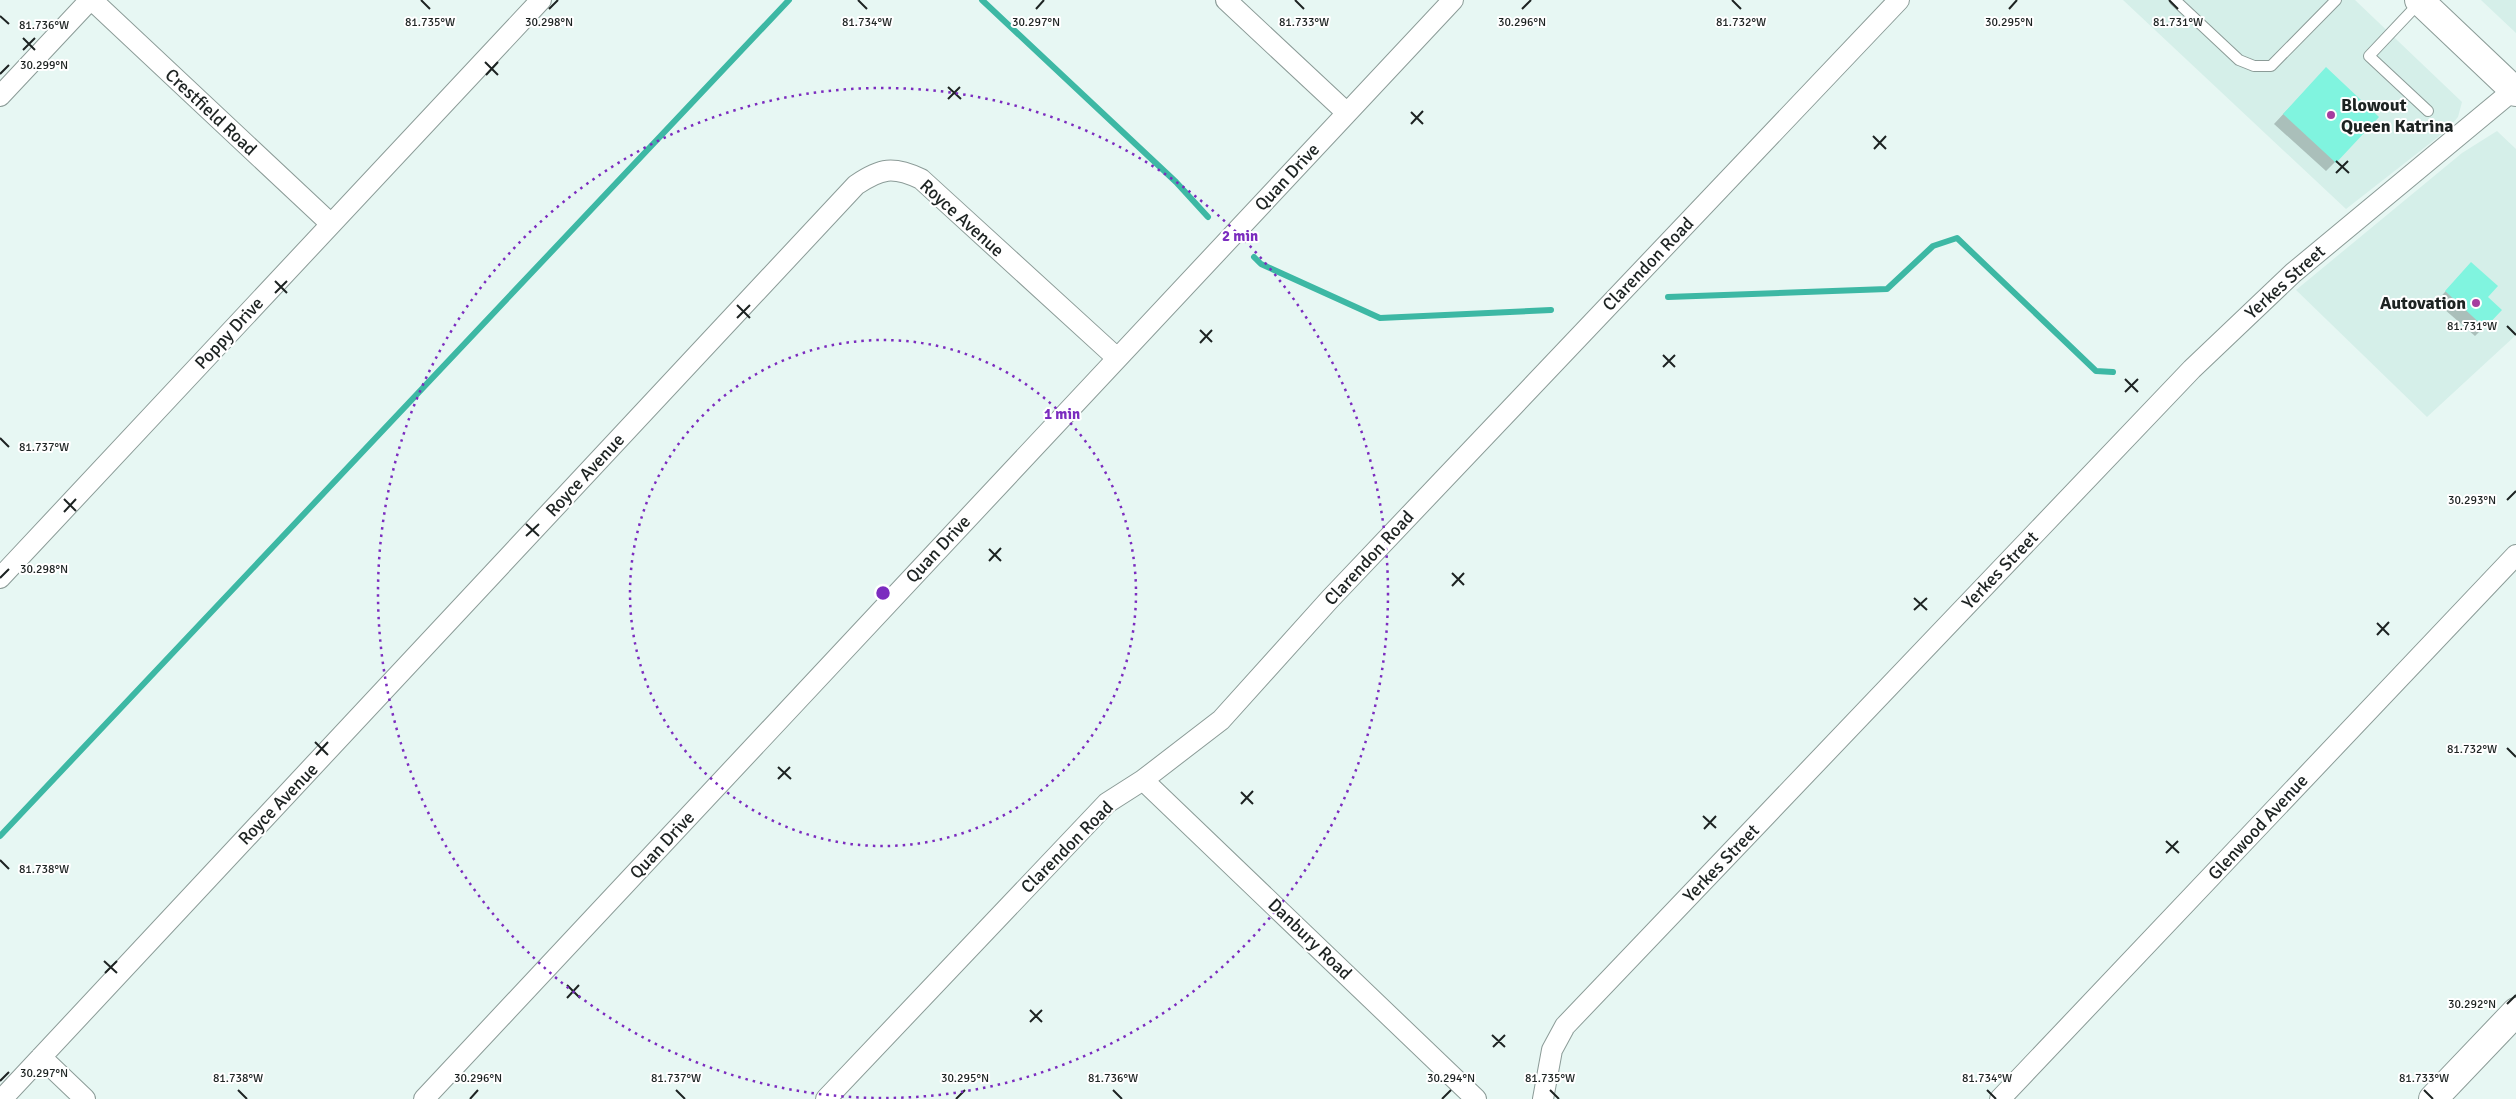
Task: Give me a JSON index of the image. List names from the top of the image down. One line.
{"streets":{"street":["Crestfield Road","Quan Drive","Royce Avenue","Clarendon Road","Yerkes Street","Poppy Drive","Glenwood Avenue","Danbury Road"]},"crossings":[["Crestfield Road","Poppy Drive"],["Quan Drive","Royce Avenue"],["Clarendon Road","Danbury Road"]],"places":["Blowout Queen Katrina","Autovation"],"coordinates":["81.735°W","81.734°W","81.733°W","81.732°W","81.731°W","30.298°N","30.297°N","30.296°N","30.295°N","81.736°W","30.299°N","81.737°W","30.293°N","81.738°W","30.292°N","30.294°N"],"rings":["2 min","1 min"]}
